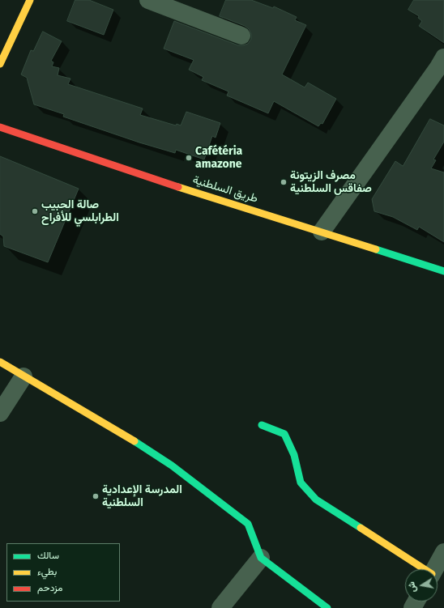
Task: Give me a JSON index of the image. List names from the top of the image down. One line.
{"streets":{"street":["طريق السلطنية"]},"places":["Cafétéria amazone","مصرف الزيتونة صفاقس السلطنية","صالة الحبيب الطرابلسي للأفراح","المدرسة الإعدادية السلطنية"],"legend":["سالك","بطيء","مزدحم"],"north":"left"}
